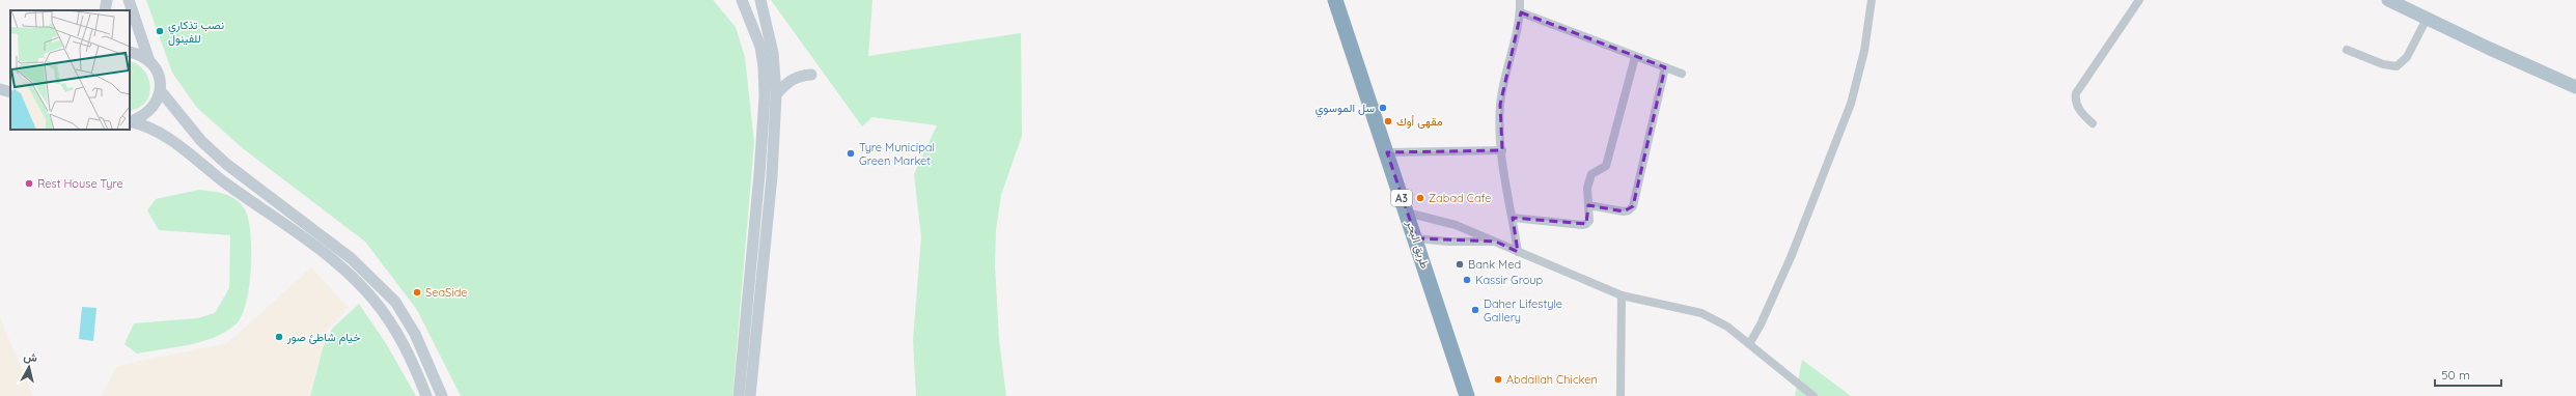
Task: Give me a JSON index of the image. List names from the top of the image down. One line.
{"streets":{"highway":["A3","طريق البحر"]},"places":["نصب تذكاري للفينول","سل الموسوي","مقهى أوك","Tyre Municipal Green Market","Rest House Tyre","Zabad Cafe","Bank Med","Kassir Group","SeaSide","Daher Lifestyle Gallery","خيام شاطئ صور","Abdallah Chicken"],"scale_bar":"50 m","north":"top"}
